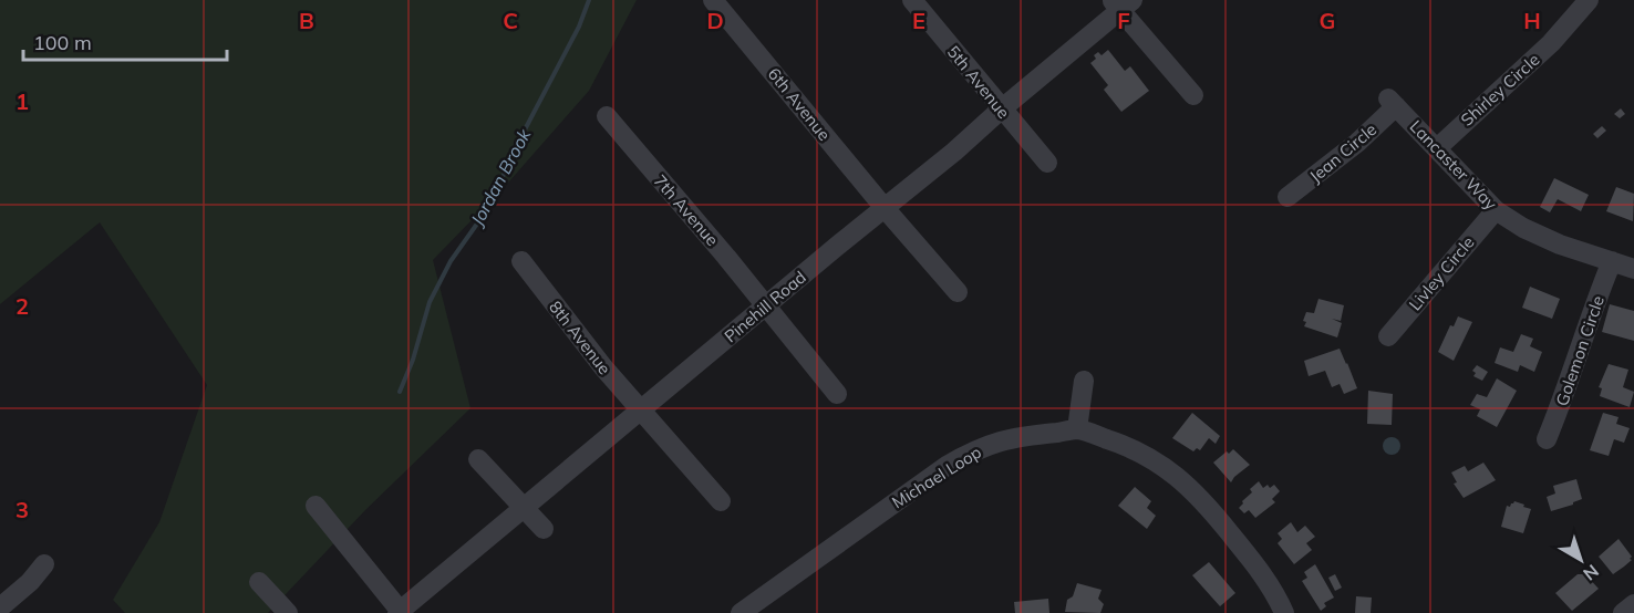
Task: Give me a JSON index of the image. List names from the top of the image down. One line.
{"streets":{"street":["5th Avenue","Shirley Circle","6th Avenue","Jean Circle","Lancaster Way","7th Avenue","Livley Circle","Pinehill Road","8th Avenue","Golemon Circle","Michael Loop"]},"crossings":[["5th Avenue","Pinehill Road"],["Shirley Circle","Lancaster Way"],["6th Avenue","Pinehill Road"],["Jean Circle","Lancaster Way"],["Lancaster Way","Livley Circle"],["Lancaster Way","Golemon Circle"],["7th Avenue","Pinehill Road"],["Pinehill Road","8th Avenue"]],"water":["Jordan Brook"],"scale_bar":"100 m","north":"bottom right","grid":{"columns":["B","C","D","E","F","G","H"],"rows":["1","2","3"]}}
